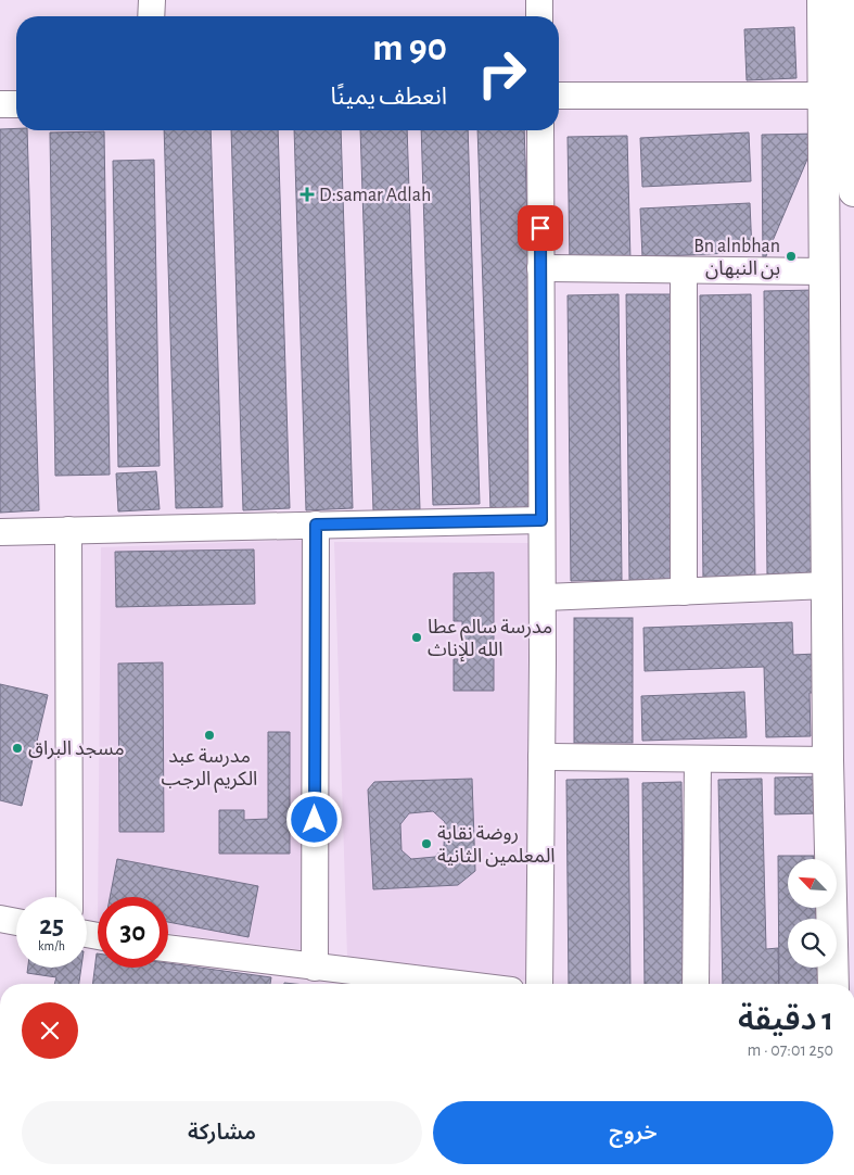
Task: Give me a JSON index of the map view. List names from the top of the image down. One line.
{"places":{"health":["D:samar Adlah"],"other":["Bn alnbhan بن النبهان","مدرسة سالم عطا الله للإناث","مدرسة عبد الكريم الرجب","مسجد البراق","روضة نقابة المعلمين الثانية"]},"north":"top left","page":{"turn":["90 m","انعطف يمينًا"],"speed":"25 km/h","limit":"30","heading":["1 دقيقة","250 m · 07:01"],"buttons":["خروج","مشاركة"]}}
